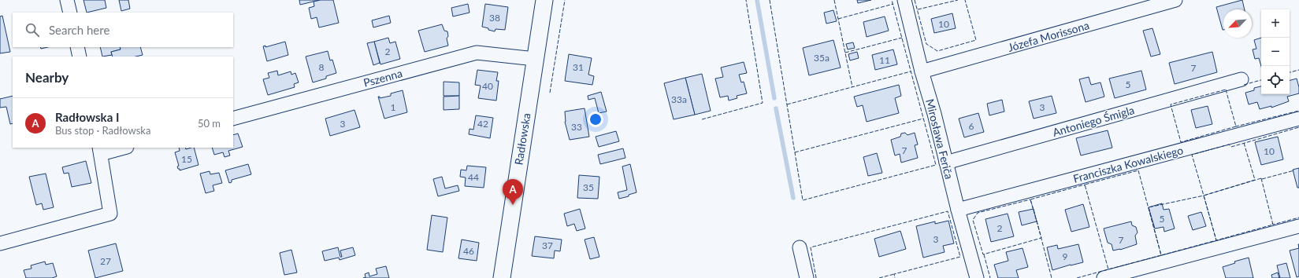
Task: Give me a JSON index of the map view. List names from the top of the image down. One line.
{"streets":{"street":["Józefa Morissona","Pszenna","Antoniego Śmigla","Radłowska","Mirosława Feriča","Franciszka Kowalskiego"]},"crossings":[["Józefa Morissona","Mirosława Feriča"],["Pszenna","Radłowska"],["Antoniego Śmigla","Mirosława Feriča"],["Mirosława Feriča","Franciszka Kowalskiego"]],"house_numbers":["38","10","2","35a","11","8","31","7","5","40","33a","1","3","3","42","6","33","7","10","15","44","35","5","2","3","7","37","46","9","27"],"north":"bottom left","page":{"map_buttons":["+","−"],"search":"Search here","heading":"Nearby","list":[{"mark":"A","name":"Radłowska I","note":"Bus stop · Radłowska","value":"50 m"}],"pins":"A"}}
